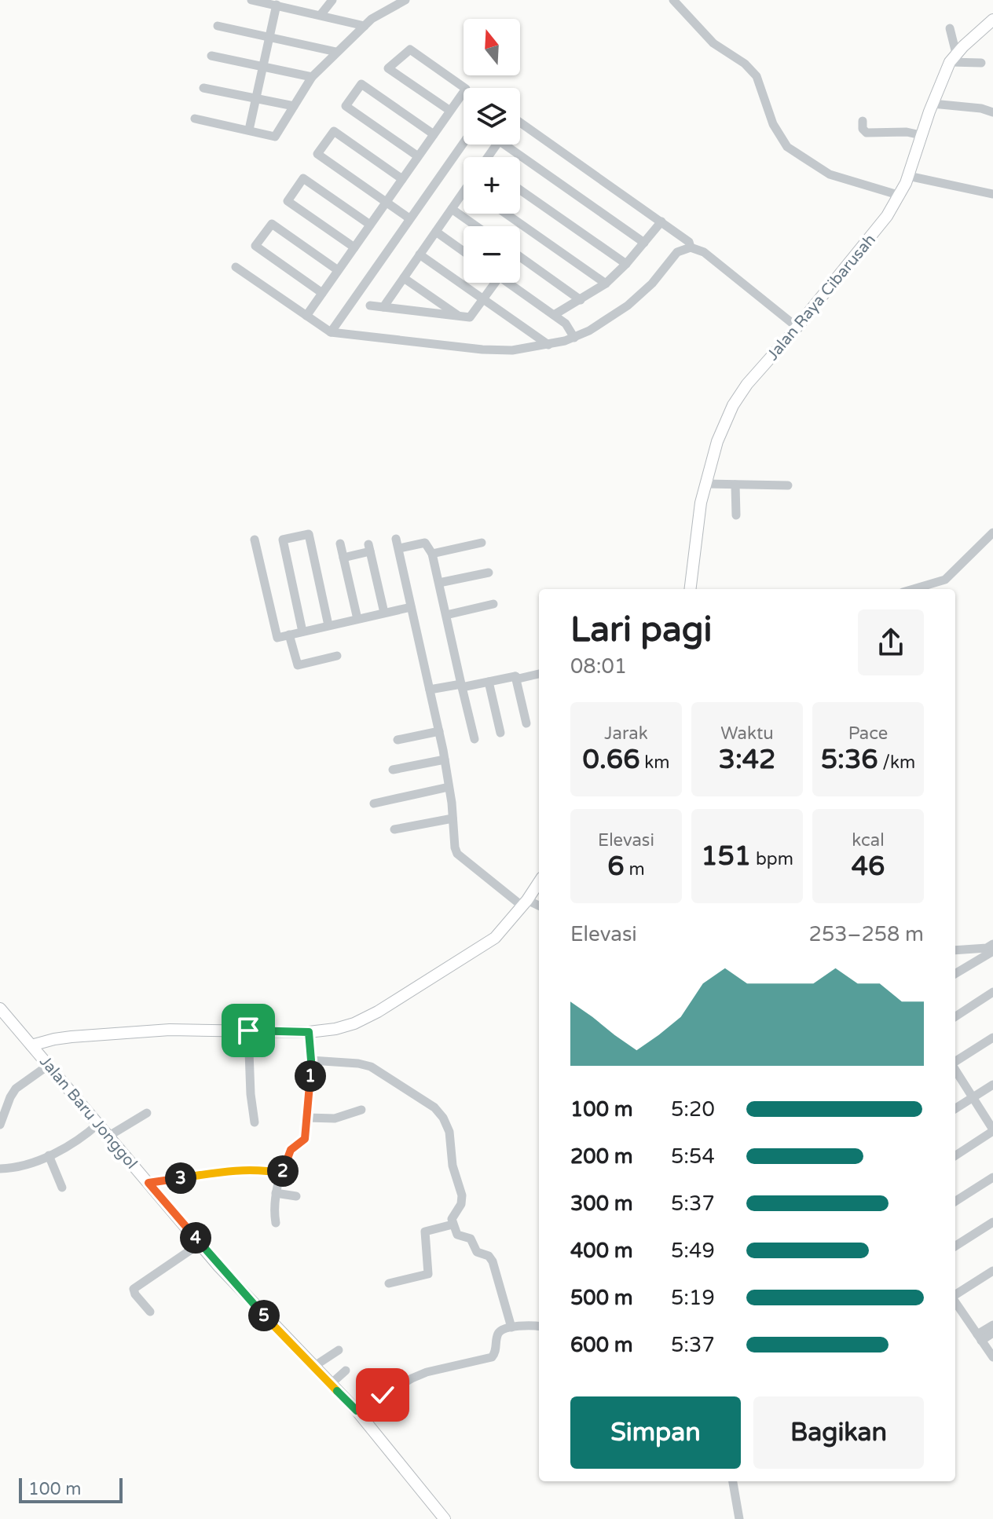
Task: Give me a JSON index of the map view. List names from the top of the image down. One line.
{"streets":{"main road":["Jalan Raya Cibarusah","Jalan Baru Jonggol"]},"scale_bar":"100 m","north":"top","page":{"map_buttons":["+","−"],"heading":["Lari pagi","08:01"],"stats":[["Jarak","0.66 km"],["Waktu","3:42"],["Pace","5:36 /km"],["Elevasi","6 m"],["151 bpm"],["kcal","46"]],"chart":["Elevasi","253–258 m"],"pins":["1","2","3","4","5"],"list":[{"name":"100 m","note":"5:20"},{"name":"200 m","note":"5:54"},{"name":"300 m","note":"5:37"},{"name":"400 m","note":"5:49"},{"name":"500 m","note":"5:19"},{"name":"600 m","note":"5:37"}],"buttons":["Simpan","Bagikan"],"scale":"100 m"}}
